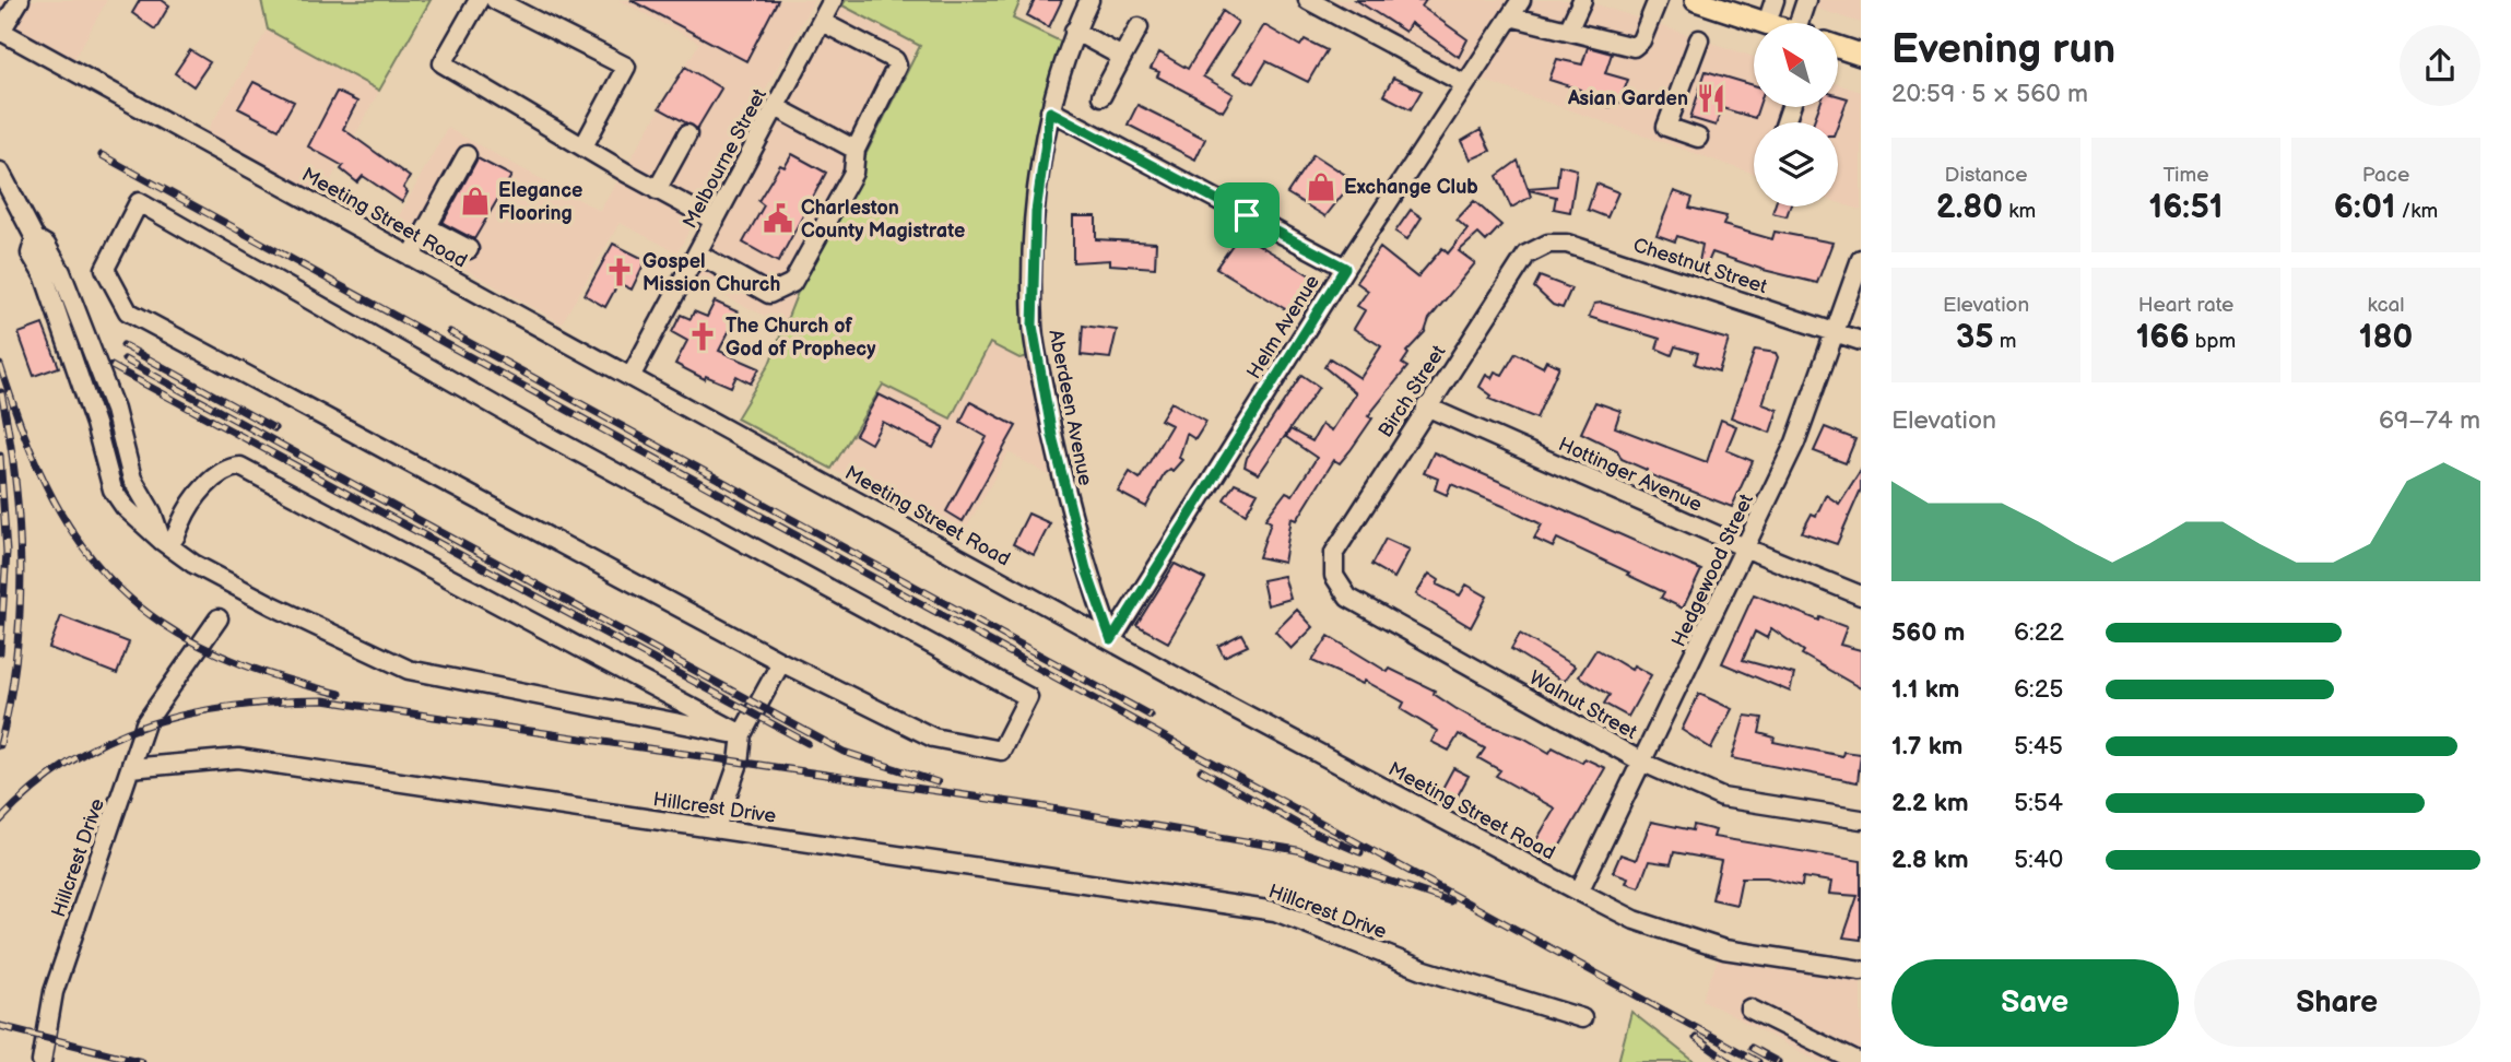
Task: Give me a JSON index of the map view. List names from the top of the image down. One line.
{"streets":{"street":["Melbourne Street","Meeting Street Road","Chestnut Street","Helm Avenue","Birch Street","Aberdeen Avenue","Hottinger Avenue","Hedgewood Street","Walnut Street","Hillcrest Drive"]},"crossings":[["Melbourne Street","Meeting Street Road"],["Meeting Street Road","Helm Avenue"],["Meeting Street Road","Aberdeen Avenue"],["Meeting Street Road","Hedgewood Street"],["Chestnut Street","Birch Street"],["Chestnut Street","Hedgewood Street"],["Helm Avenue","Aberdeen Avenue"],["Birch Street","Hottinger Avenue"],["Birch Street","Walnut Street"],["Hottinger Avenue","Hedgewood Street"],["Hedgewood Street","Walnut Street"]],"places":{"restaurant":["Asian Garden"],"shop":["Exchange Club","Elegance Flooring"],"public building":["Charleston County Magistrate"],"church":["Gospel Mission Church","The Church of God of Prophecy"]},"north":"top left","page":{"heading":["Evening run","20:59 · 5 × 560 m"],"stats":[["Distance","2.80 km"],["Time","16:51"],["Pace","6:01 /km"],["Elevation","35 m"],["Heart rate","166 bpm"],["kcal","180"]],"chart":["Elevation","69–74 m"],"list":[{"name":"560 m","note":"6:22"},{"name":"1.1 km","note":"6:25"},{"name":"1.7 km","note":"5:45"},{"name":"2.2 km","note":"5:54"},{"name":"2.8 km","note":"5:40"}],"buttons":["Save","Share"]}}
